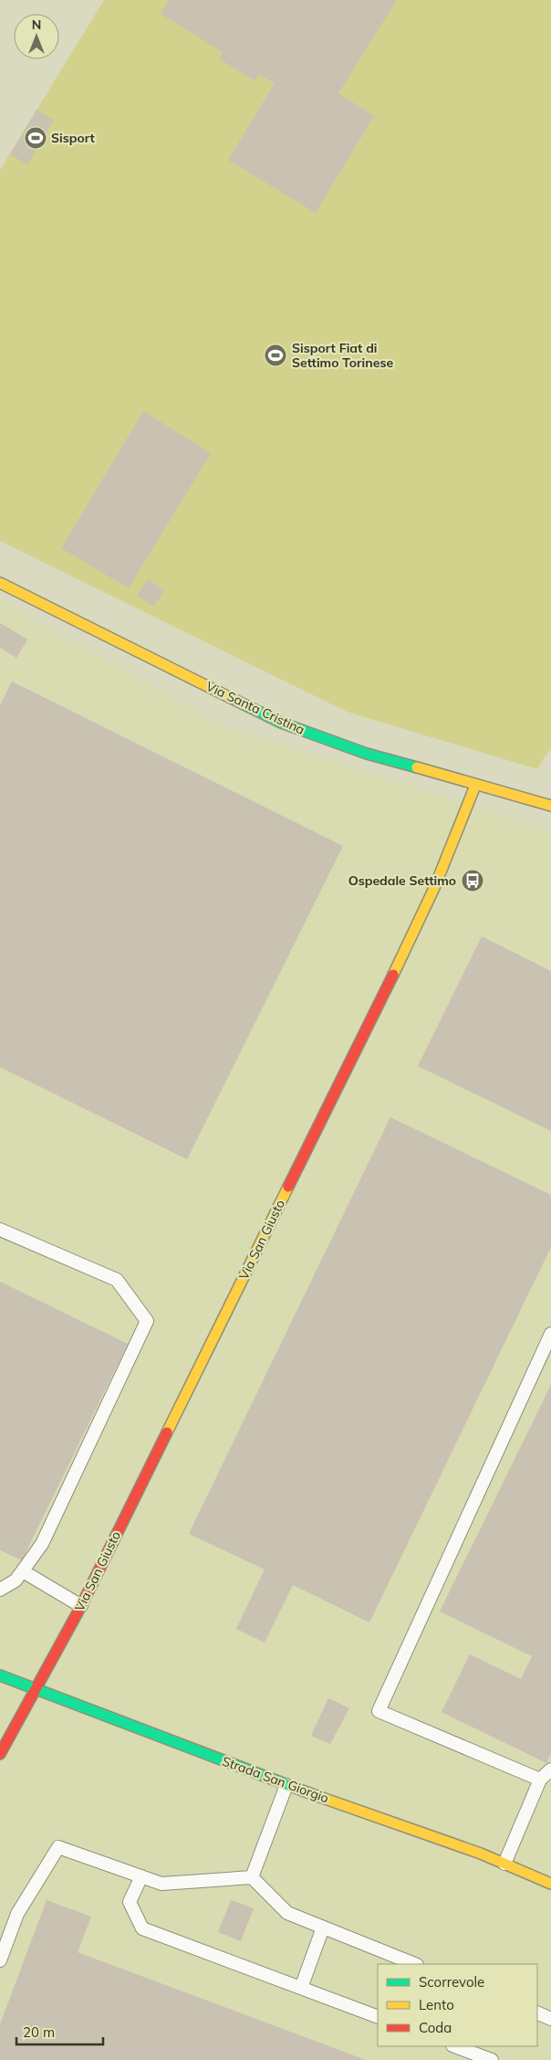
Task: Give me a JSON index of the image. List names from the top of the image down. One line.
{"streets":{"street":["Via Santa Cristina","Via San Giusto","Strada San Giorgio"]},"crossings":[["Via Santa Cristina","Via San Giusto"],["Via San Giusto","Strada San Giorgio"]],"places":{"sports":["Sisport","Sisport Fiat di Settimo Torinese"],"bus stop":["Ospedale Settimo"]},"legend":["Scorrevole","Lento","Coda"],"scale_bar":"20 m","north":"top"}
